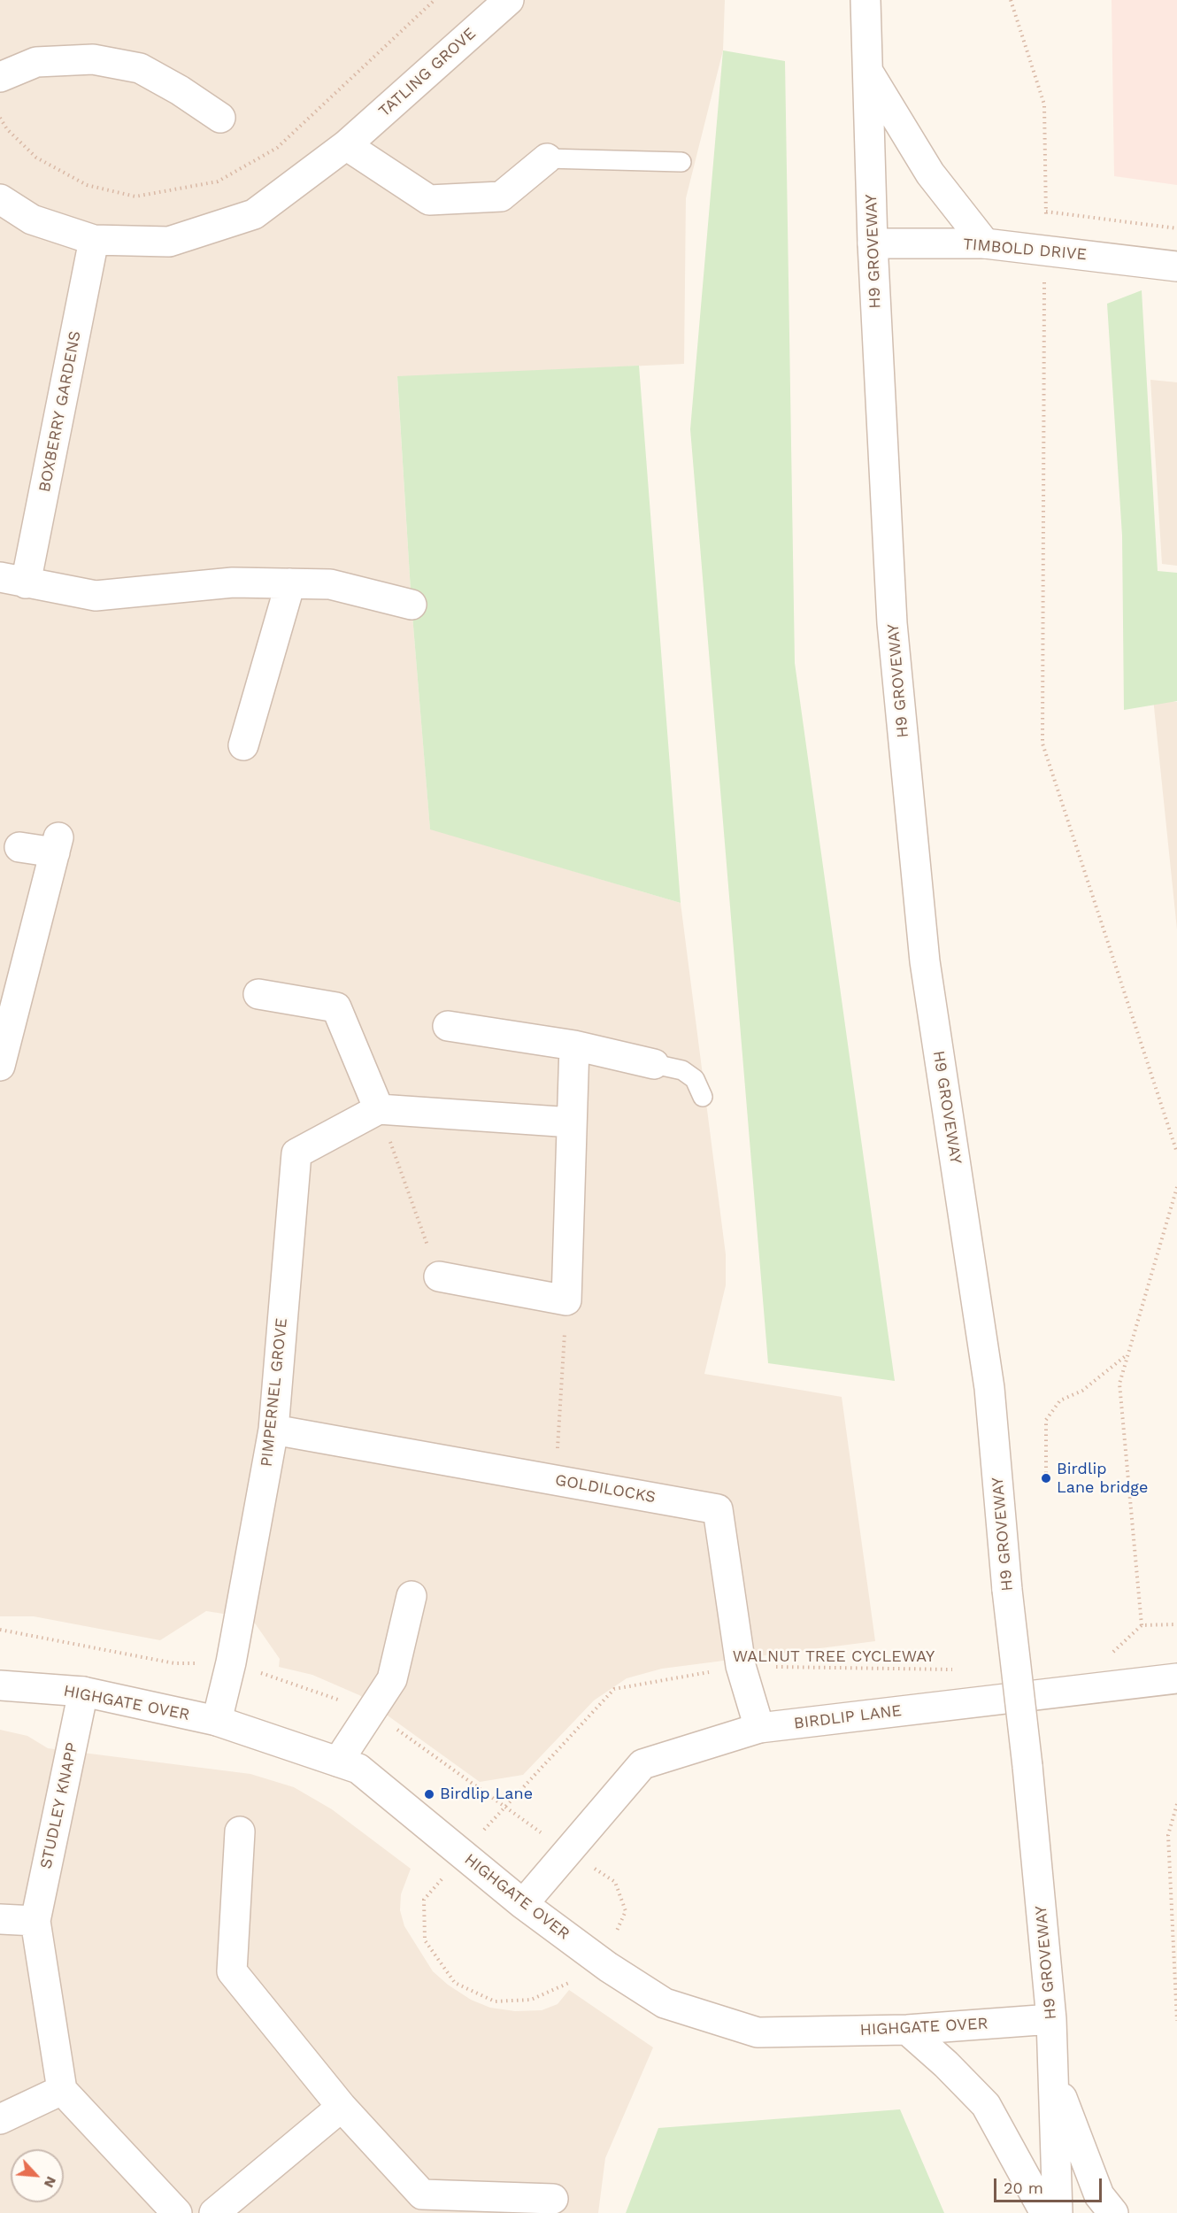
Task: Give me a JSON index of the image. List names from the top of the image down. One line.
{"streets":{"street":["TATLING GROVE","TIMBOLD DRIVE","H9 GROVEWAY","BOXBERRY GARDENS","PIMPERNEL GROVE","GOLDILOCKS","HIGHGATE OVER","BIRDLIP LANE","STUDLEY KNAPP"],"path":["WALNUT TREE CYCLEWAY"]},"crossings":[["TATLING GROVE","BOXBERRY GARDENS"],["TIMBOLD DRIVE","H9 GROVEWAY"],["H9 GROVEWAY","HIGHGATE OVER"],["PIMPERNEL GROVE","GOLDILOCKS"],["PIMPERNEL GROVE","WALNUT TREE CYCLEWAY"],["PIMPERNEL GROVE","HIGHGATE OVER"],["GOLDILOCKS","WALNUT TREE CYCLEWAY"],["GOLDILOCKS","BIRDLIP LANE"],["HIGHGATE OVER","BIRDLIP LANE"],["HIGHGATE OVER","STUDLEY KNAPP"]],"places":["Birdlip Lane bridge","Birdlip Lane"],"scale_bar":"20 m","north":"bottom right"}
